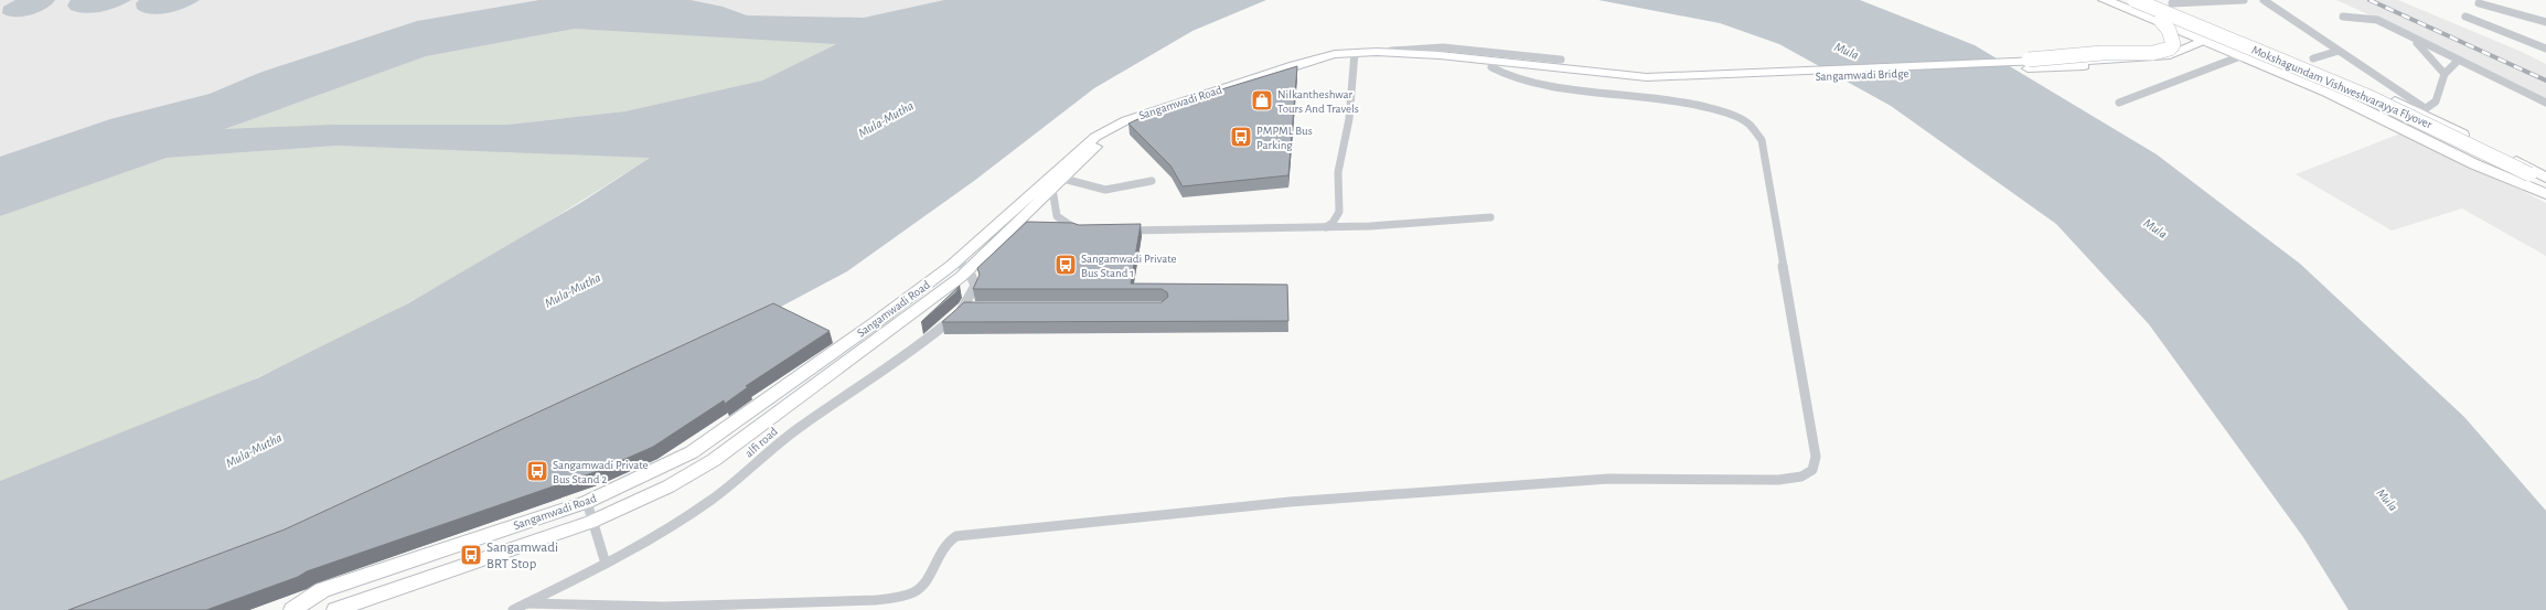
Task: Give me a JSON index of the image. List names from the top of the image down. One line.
{"streets":{"highway":["Mokshagundam Vishweshvarayya Flyover"],"main road":["Sangamwadi Bridge","Sangamwadi Road"],"street":["alfi road"]},"crossings":[["Sangamwadi Bridge","Mokshagundam Vishweshvarayya Flyover"],["Sangamwadi Bridge","Sangamwadi Road"],["Sangamwadi Road","alfi road"]],"water":["Mula","Mula-Mutha"],"places":{"shop":["Nilkantheshwar Tours And Travels"],"bus stop":["PMPML Bus Parking","Sangamwadi Private Bus Stand 1","Sangamwadi Private Bus Stand 2","Sangamwadi BRT Stop"]}}
